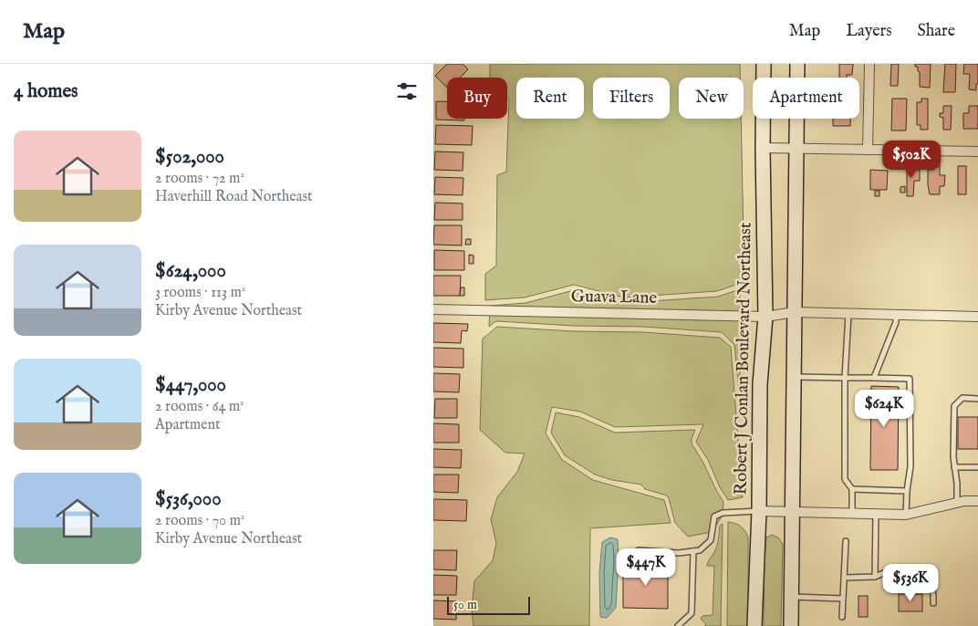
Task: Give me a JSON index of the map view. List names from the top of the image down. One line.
{"streets":{"main road":["Robert J Conlan Boulevard Northeast"],"street":["Guava Lane"]},"crossings":[["Guava Lane","Robert J Conlan Boulevard Northeast"]],"scale_bar":"50 m","page":{"header":"Map","nav":["Map","Layers","Share"],"heading":"4 homes","chip":["Buy","Rent","Filters","New","Apartment"],"list":[{"name":"$502,000","note":"2 rooms · 72 m² · Haverhill Road Northeast"},{"name":"$624,000","note":"3 rooms · 113 m² · Kirby Avenue Northeast"},{"name":"$447,000","note":"2 rooms · 64 m² · Apartment"},{"name":"$536,000","note":"2 rooms · 70 m² · Kirby Avenue Northeast"}],"price":["$502K","$624K","$447K","$536K"],"scale":"50 m"}}
